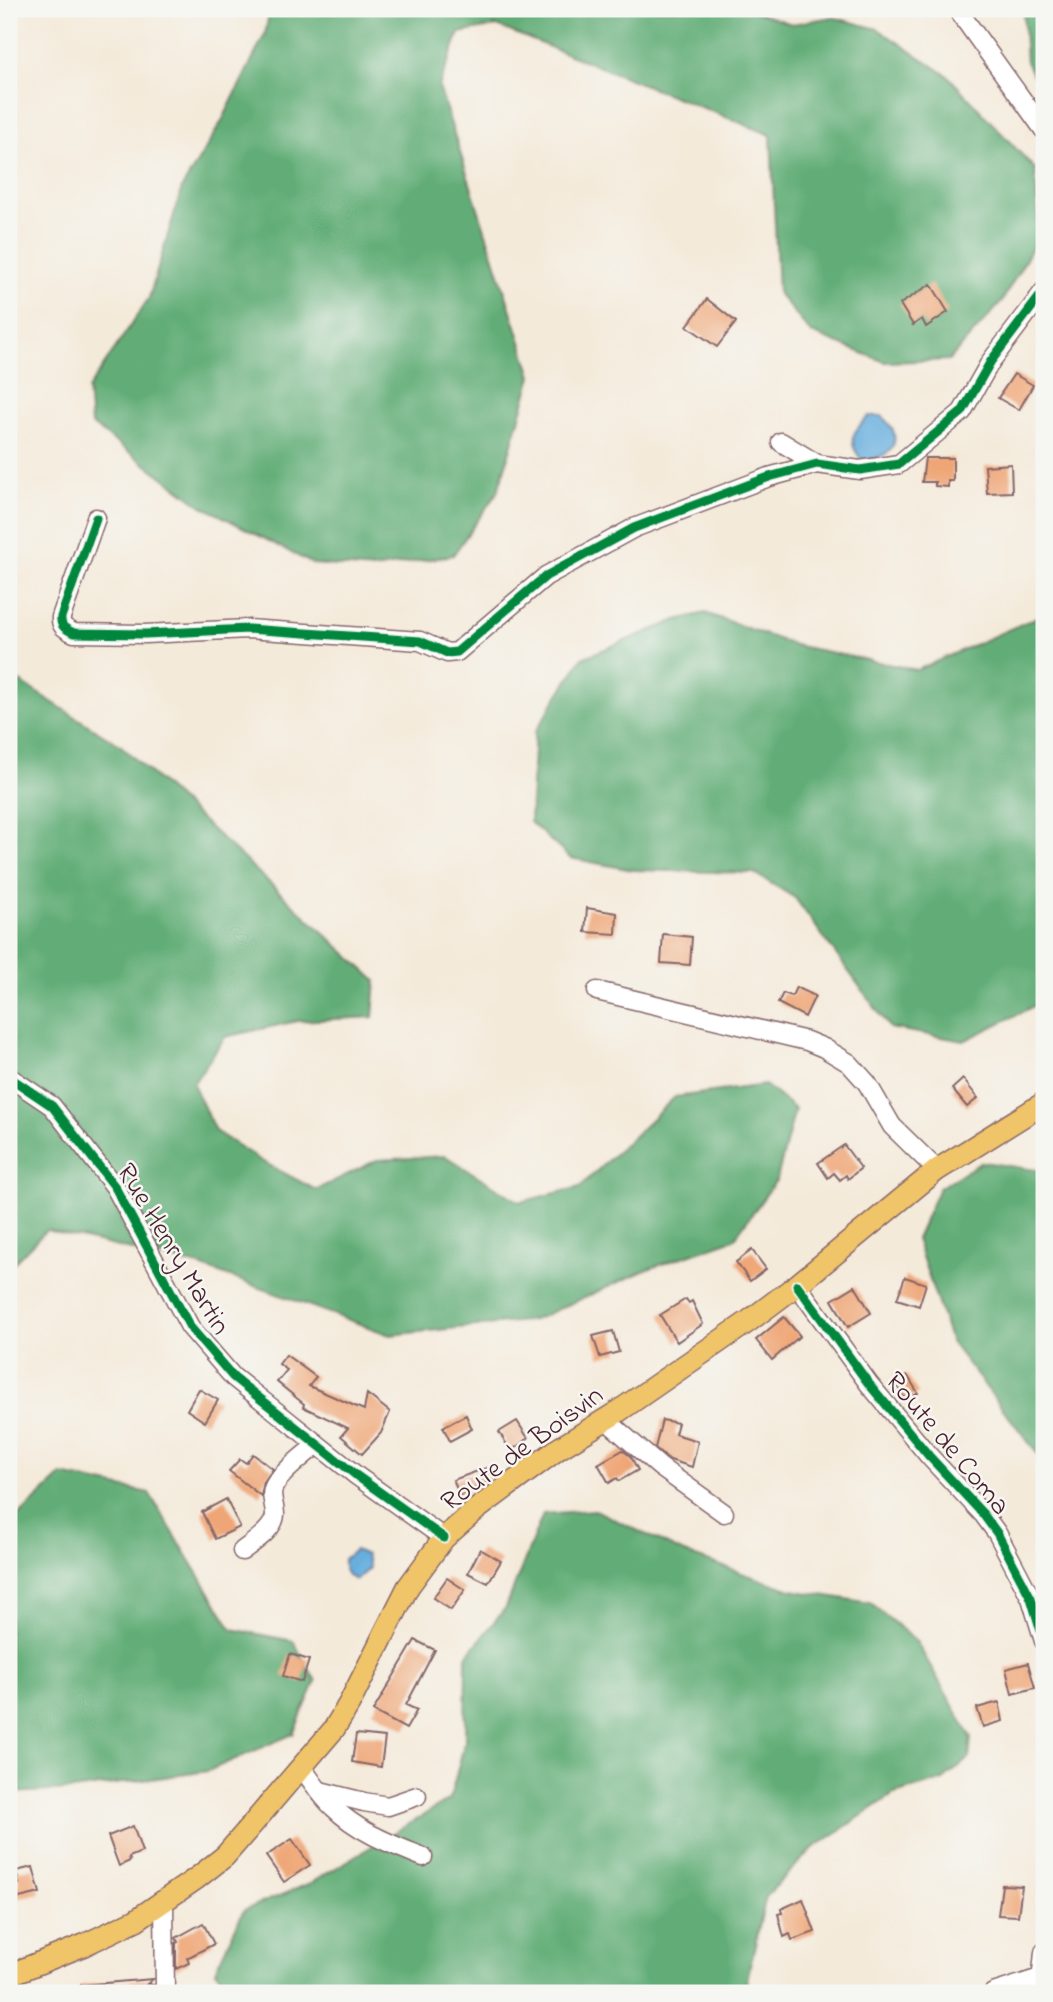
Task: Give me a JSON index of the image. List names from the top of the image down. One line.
{"streets":{"main road":["Route de Boisvin"],"street":["Rue Henry Martin","Route de Coma"]},"crossings":[["Rue Henry Martin","Route de Boisvin"],["Route de Coma","Route de Boisvin"]]}
